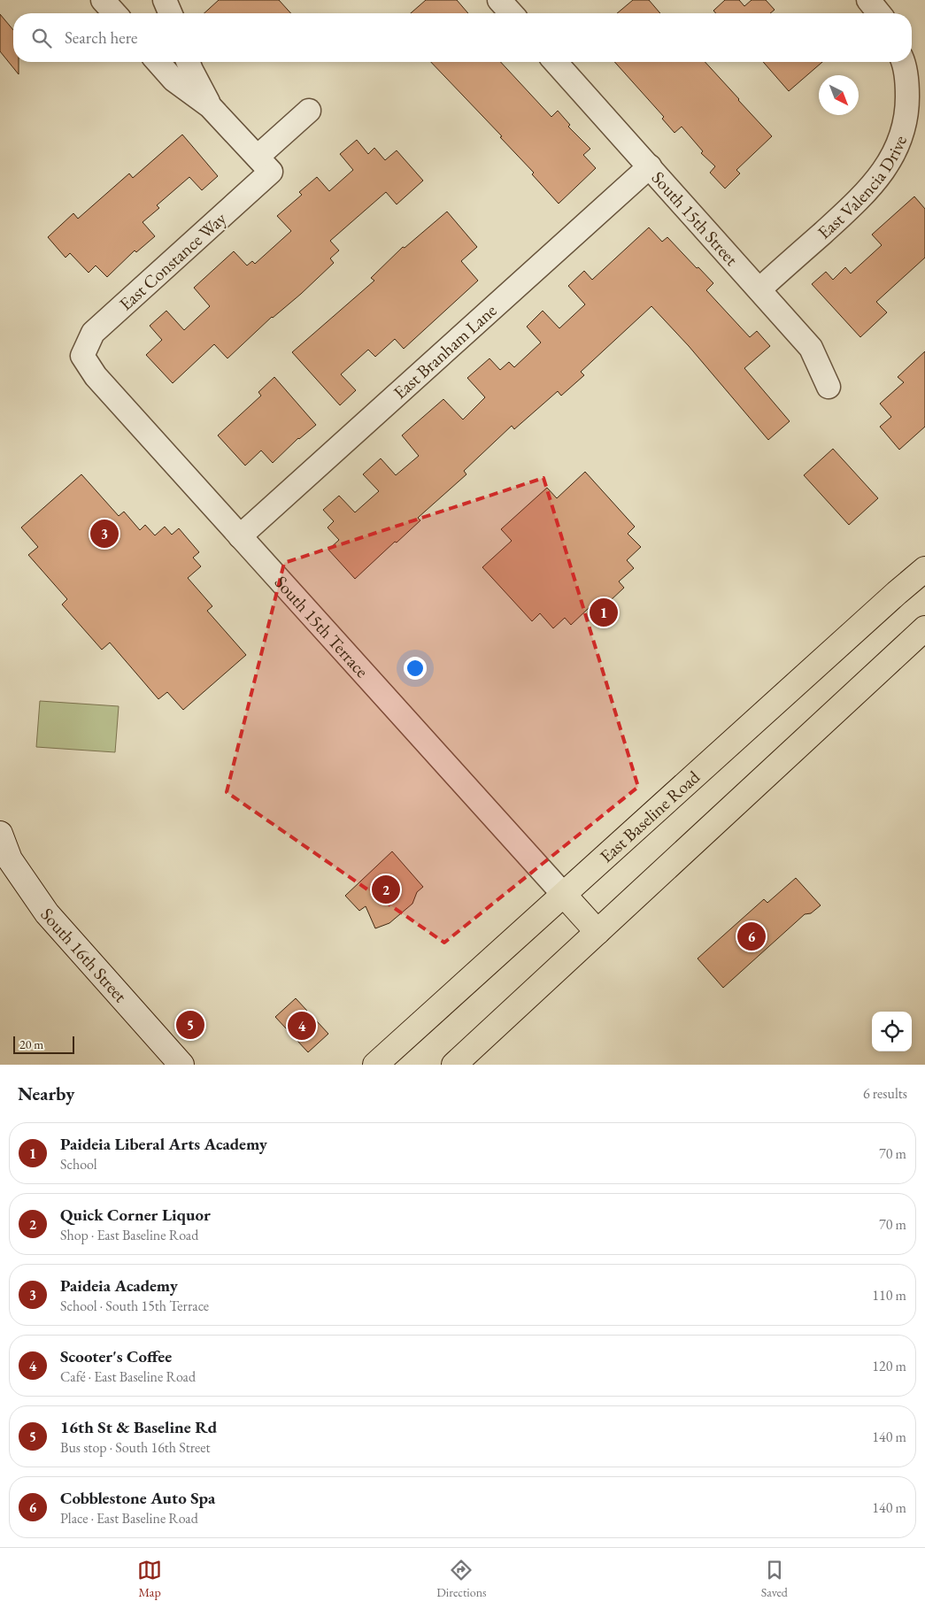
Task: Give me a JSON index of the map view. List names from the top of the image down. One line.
{"streets":{"main road":["East Baseline Road","South 16th Street"],"street":["East Valencia Drive","South 15th Street","East Constance Way","East Branham Lane","South 15th Terrace"]},"crossings":[["East Valencia Drive","South 15th Street"],["South 15th Street","East Branham Lane"],["East Constance Way","South 15th Terrace"],["East Branham Lane","South 15th Terrace"],["South 15th Terrace","East Baseline Road"]],"scale_bar":"20 m","north":"bottom right","page":{"search":"Search here","pins":["3","1","2","6","5","4"],"scale":"20 m","heading":["Nearby","6 results"],"list":[{"mark":"1","name":"Paideia Liberal Arts Academy","note":"School","value":"70 m"},{"mark":"2","name":"Quick Corner Liquor","note":"Shop · East Baseline Road","value":"70 m"},{"mark":"3","name":"Paideia Academy","note":"School · South 15th Terrace","value":"110 m"},{"mark":"4","name":"Scooter's Coffee","note":"Café · East Baseline Road","value":"120 m"},{"mark":"5","name":"16th St & Baseline Rd","note":"Bus stop · South 16th Street","value":"140 m"},{"mark":"6","name":"Cobblestone Auto Spa","note":"Place · East Baseline Road","value":"140 m"}],"nav":["Map","Directions","Saved"]}}
